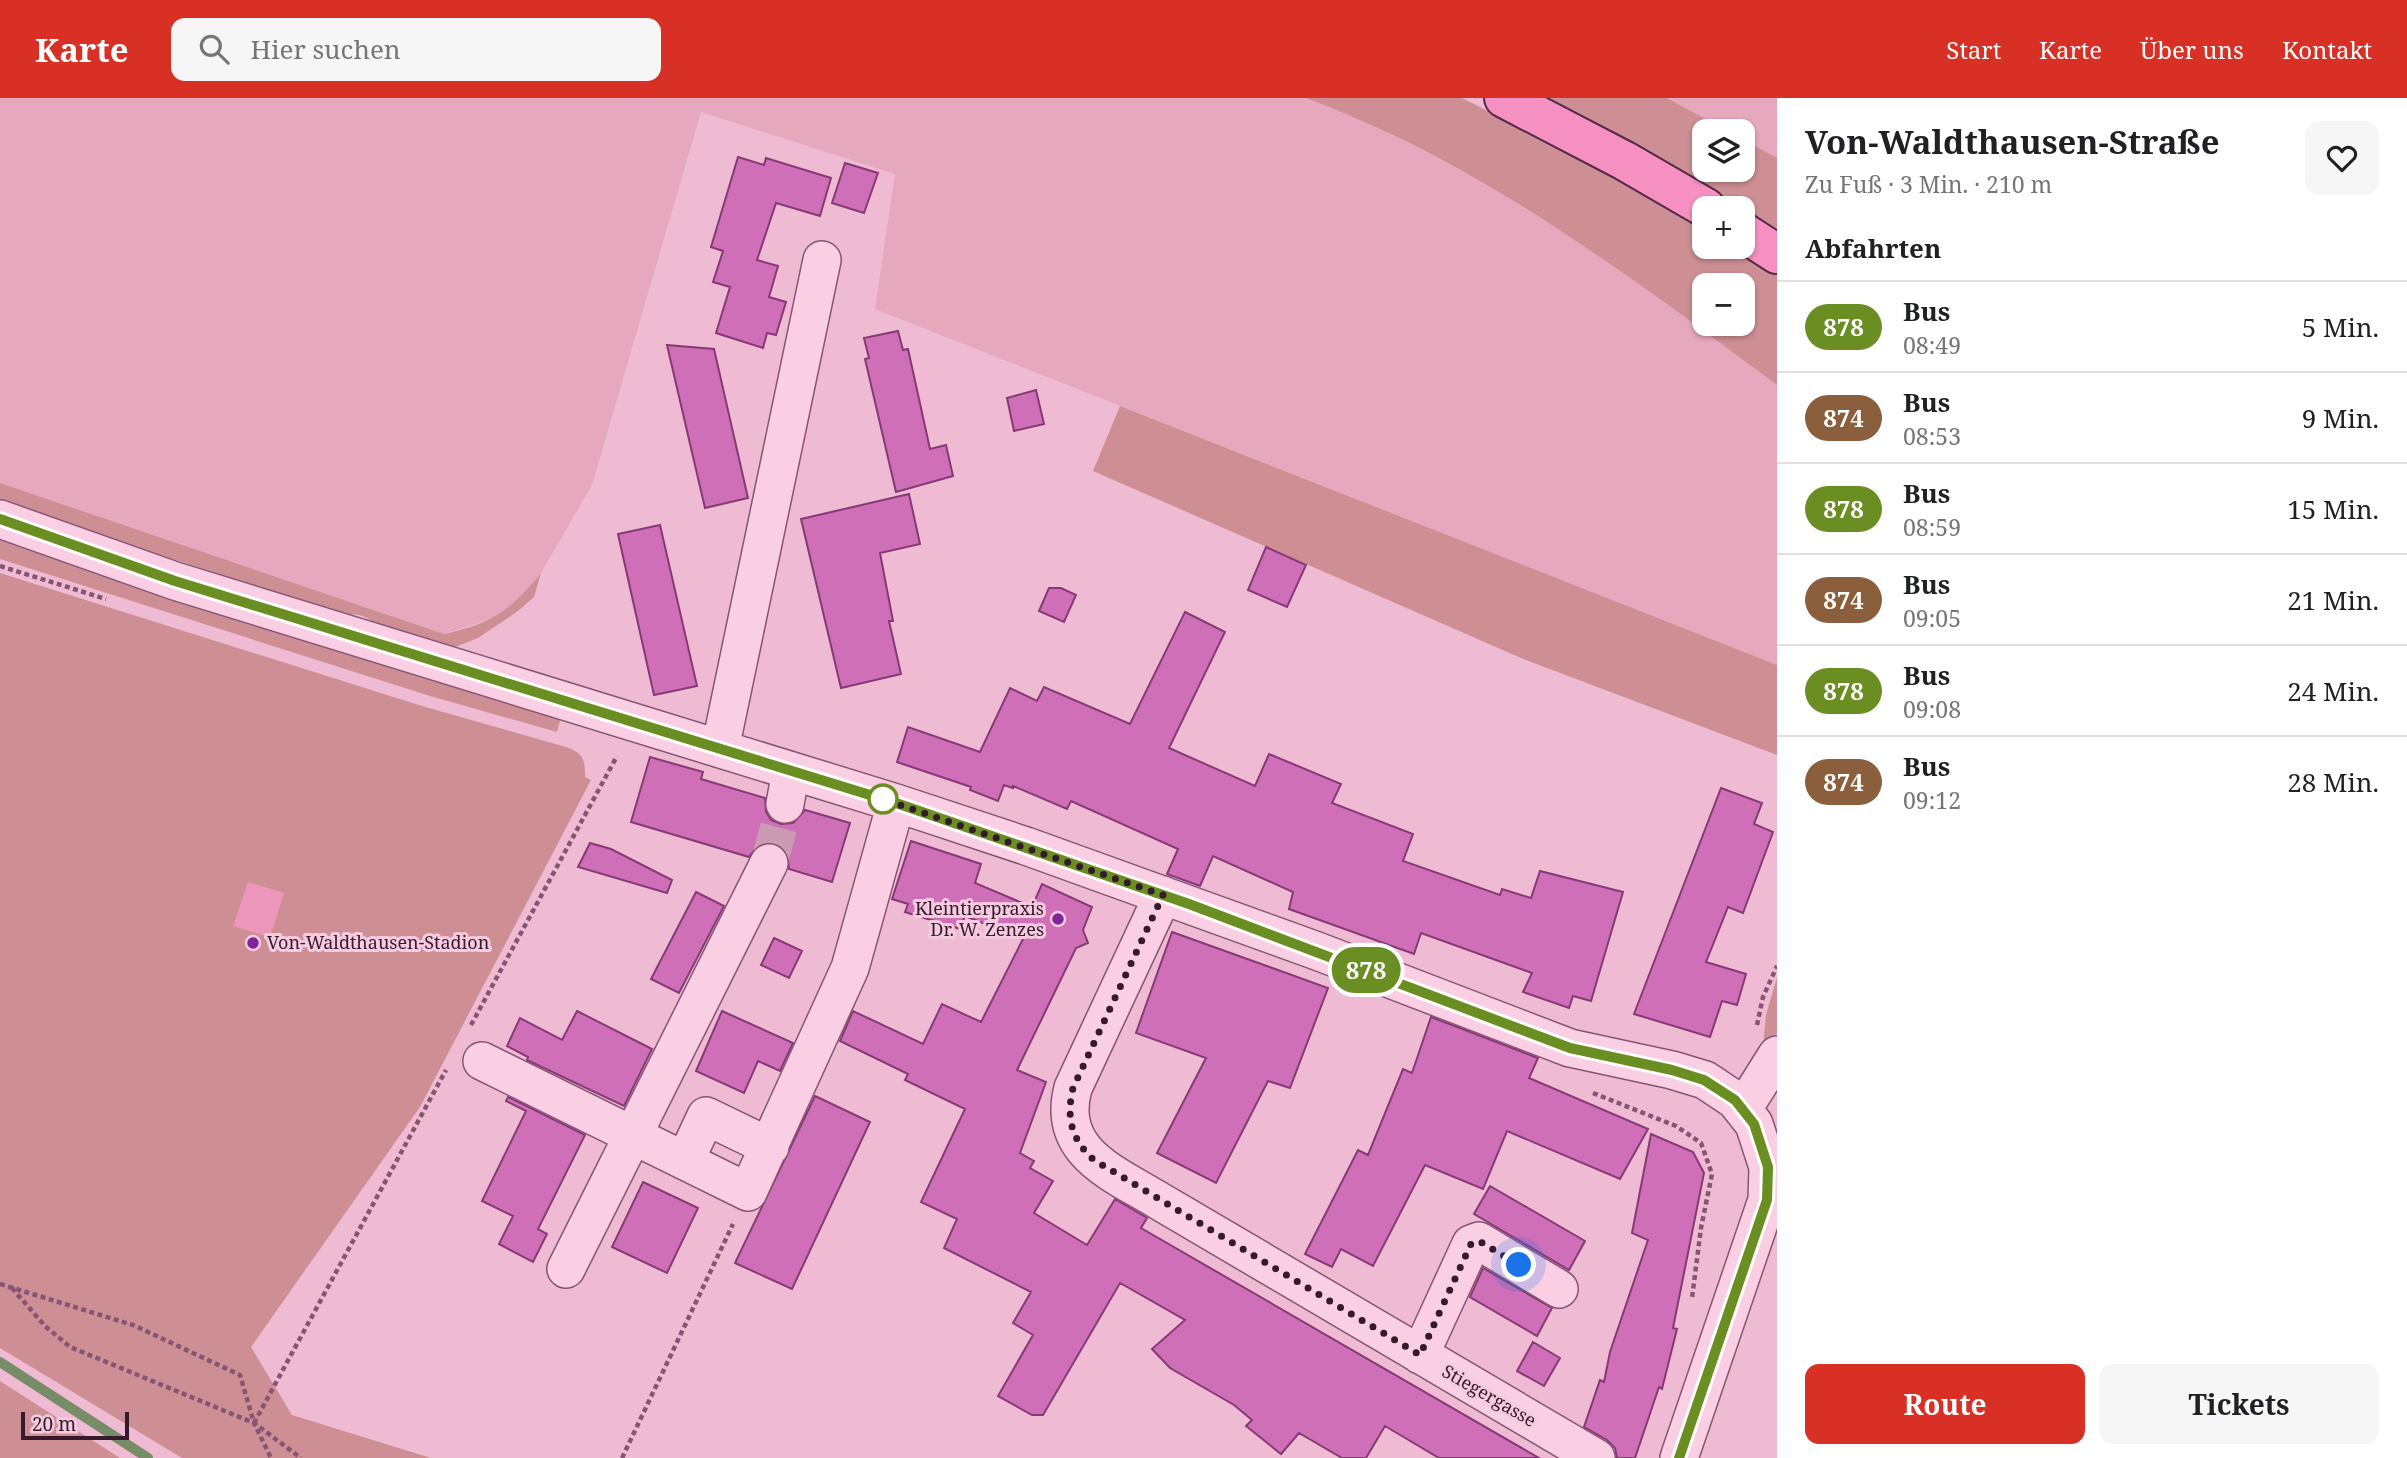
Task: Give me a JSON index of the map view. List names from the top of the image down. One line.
{"streets":{"street":["Stiegergasse"]},"places":["Kleintierpraxis Dr. W. Zenzes","Von-Waldthausen-Stadion"],"lines":["bus line 878"],"scale_bar":"20 m","page":{"header":"Karte","search":"Hier suchen","nav":["Start","Karte","Über uns","Kontakt"],"on_map":"878","heading":[["Von-Waldthausen-Straße","Zu Fuß · 3 Min. · 210 m"],"Abfahrten"],"map_buttons":["+","−"],"list":[{"mark":"878","name":"Bus","note":"08:49","value":"5 Min."},{"mark":"874","name":"Bus","note":"08:53","value":"9 Min."},{"mark":"878","name":"Bus","note":"08:59","value":"15 Min."},{"mark":"874","name":"Bus","note":"09:05","value":"21 Min."},{"mark":"878","name":"Bus","note":"09:08","value":"24 Min."},{"mark":"874","name":"Bus","note":"09:12","value":"28 Min."}],"buttons":["Route","Tickets"],"scale":"20 m"}}
